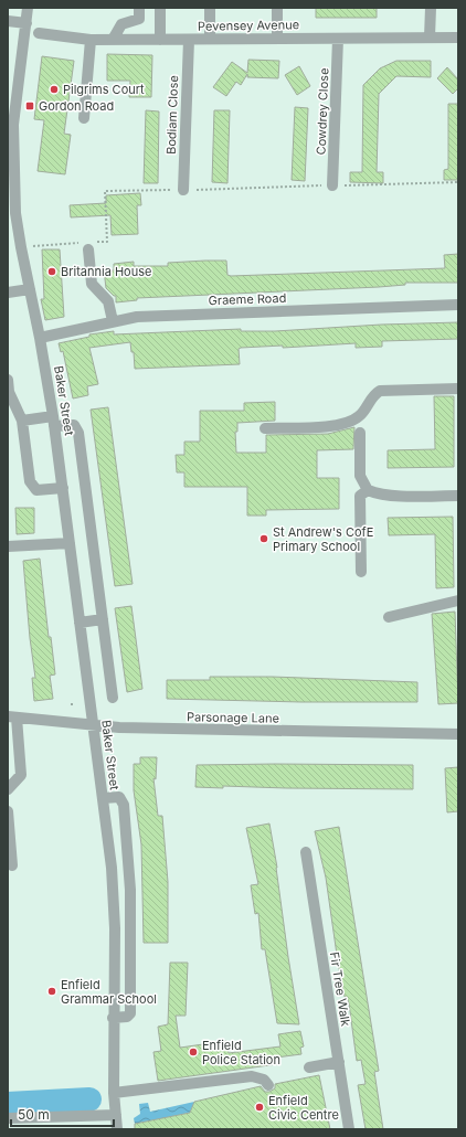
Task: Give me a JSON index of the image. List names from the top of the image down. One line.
{"streets":{"street":["Pevensey Avenue","Cowdrey Close","Bodiam Close","Graeme Road","Baker Street","Parsonage Lane","Fir Tree Walk"]},"crossings":[["Pevensey Avenue","Cowdrey Close"],["Pevensey Avenue","Bodiam Close"],["Graeme Road","Baker Street"],["Baker Street","Parsonage Lane"]],"places":{"other":["Pilgrims Court","Britannia House","St Andrew's CofE Primary School","Enfield Grammar School","Enfield Police Station","Enfield Civic Centre"],"transit":["Gordon Road"]},"scale_bar":"50 m"}
